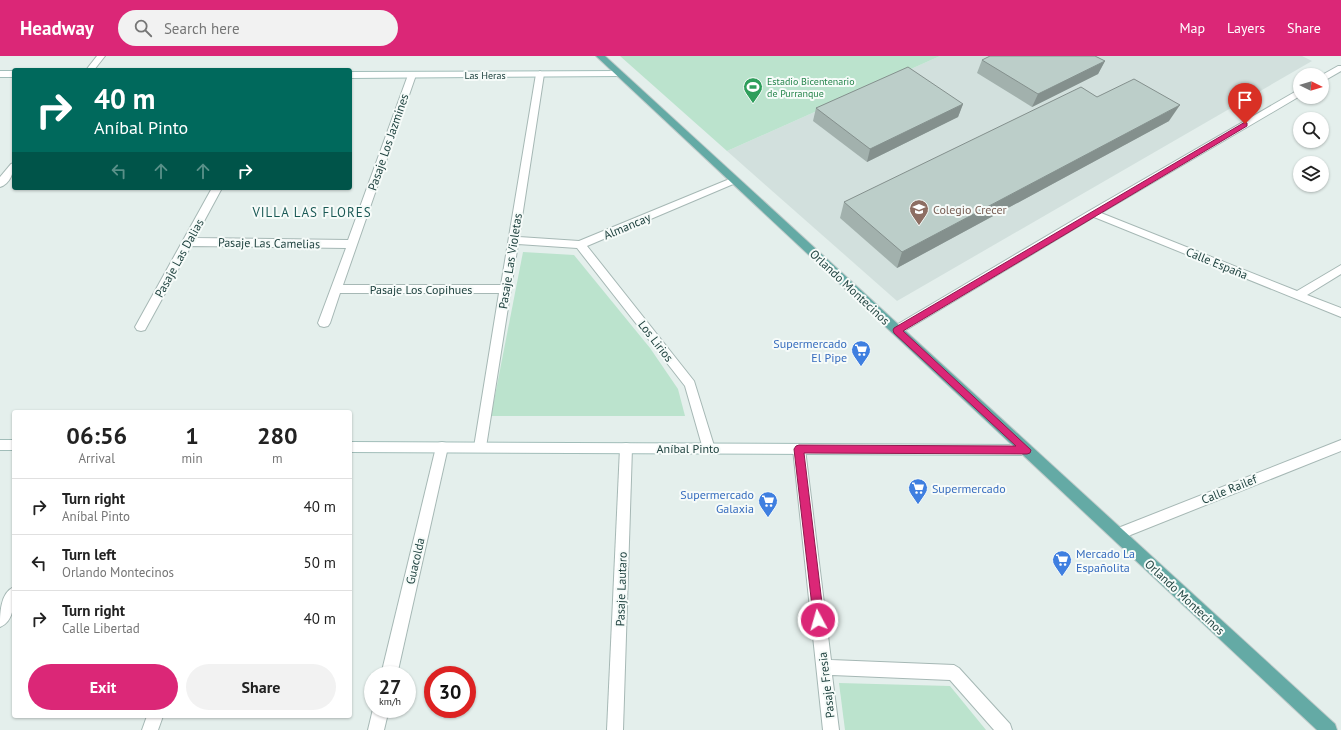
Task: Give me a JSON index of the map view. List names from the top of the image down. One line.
{"streets":{"main road":["Orlando Montecinos"],"street":["Las Heras","Pasaje Los Jazmines","Almancay","Pasaje Las Camelias","Pasaje Las Dalias","Pasaje Las Violetas","Calle España","Pasaje Los Copihues","Los Lirios","Aníbal Pinto","Calle Railef","Guacolda","Pasaje Lautaro","Pasaje Fresia"]},"crossings":[["Las Heras","Pasaje Los Jazmines"],["Las Heras","Pasaje Las Violetas"],["Las Heras","Orlando Montecinos"],["Pasaje Los Jazmines","Pasaje Las Camelias"],["Pasaje Los Jazmines","Pasaje Los Copihues"],["Almancay","Pasaje Las Violetas"],["Almancay","Orlando Montecinos"],["Almancay","Los Lirios"],["Pasaje Las Camelias","Pasaje Las Dalias"],["Pasaje Las Violetas","Pasaje Los Copihues"],["Pasaje Las Violetas","Aníbal Pinto"],["Orlando Montecinos","Aníbal Pinto"],["Orlando Montecinos","Calle Railef"],["Los Lirios","Aníbal Pinto"],["Aníbal Pinto","Guacolda"],["Aníbal Pinto","Pasaje Lautaro"],["Aníbal Pinto","Pasaje Fresia"]],"districts":["VILLA LAS FLORES"],"places":{"sports":["Estadio Bicentenario de Purranque"],"school or university":["Colegio Crecer"],"supermarket":["Supermercado El Pipe","Supermercado","Supermercado Galaxia","Mercado La Españolita"]},"north":"right","page":{"header":"Headway","search":"Search here","nav":["Map","Layers","Share"],"turn":["40 m","Aníbal Pinto"],"eta":["06:56","Arrival","1","min","280","m"],"list":[{"name":"Turn right","note":"Aníbal Pinto","value":"40 m"},{"name":"Turn left","note":"Orlando Montecinos","value":"50 m"},{"name":"Turn right","note":"Calle Libertad","value":"40 m"}],"buttons":["Exit","Share"],"speed":"27 km/h","limit":"30"}}
